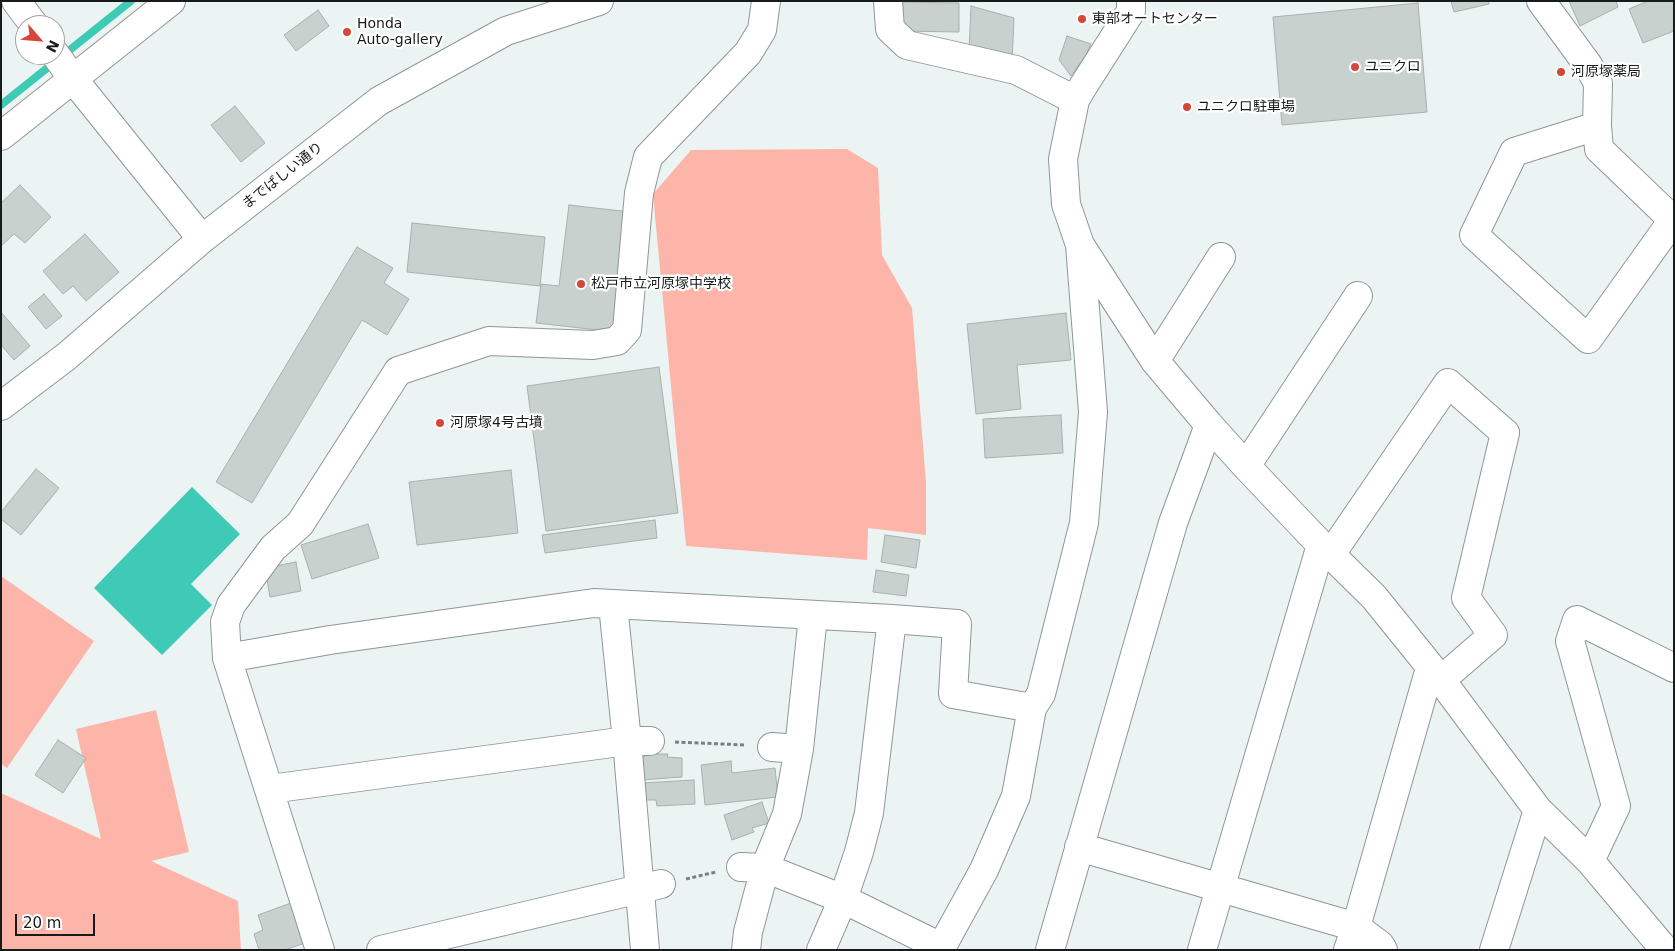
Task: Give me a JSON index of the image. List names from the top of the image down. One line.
{"streets":{"street":["までばしい通り"]},"places":["東部オートセンター","Honda Auto-gallery","ユニクロ","河原塚薬局","ユニクロ駐車場","松戸市立河原塚中学校","河原塚4号古墳"],"scale_bar":"20 m","north":"bottom right"}
